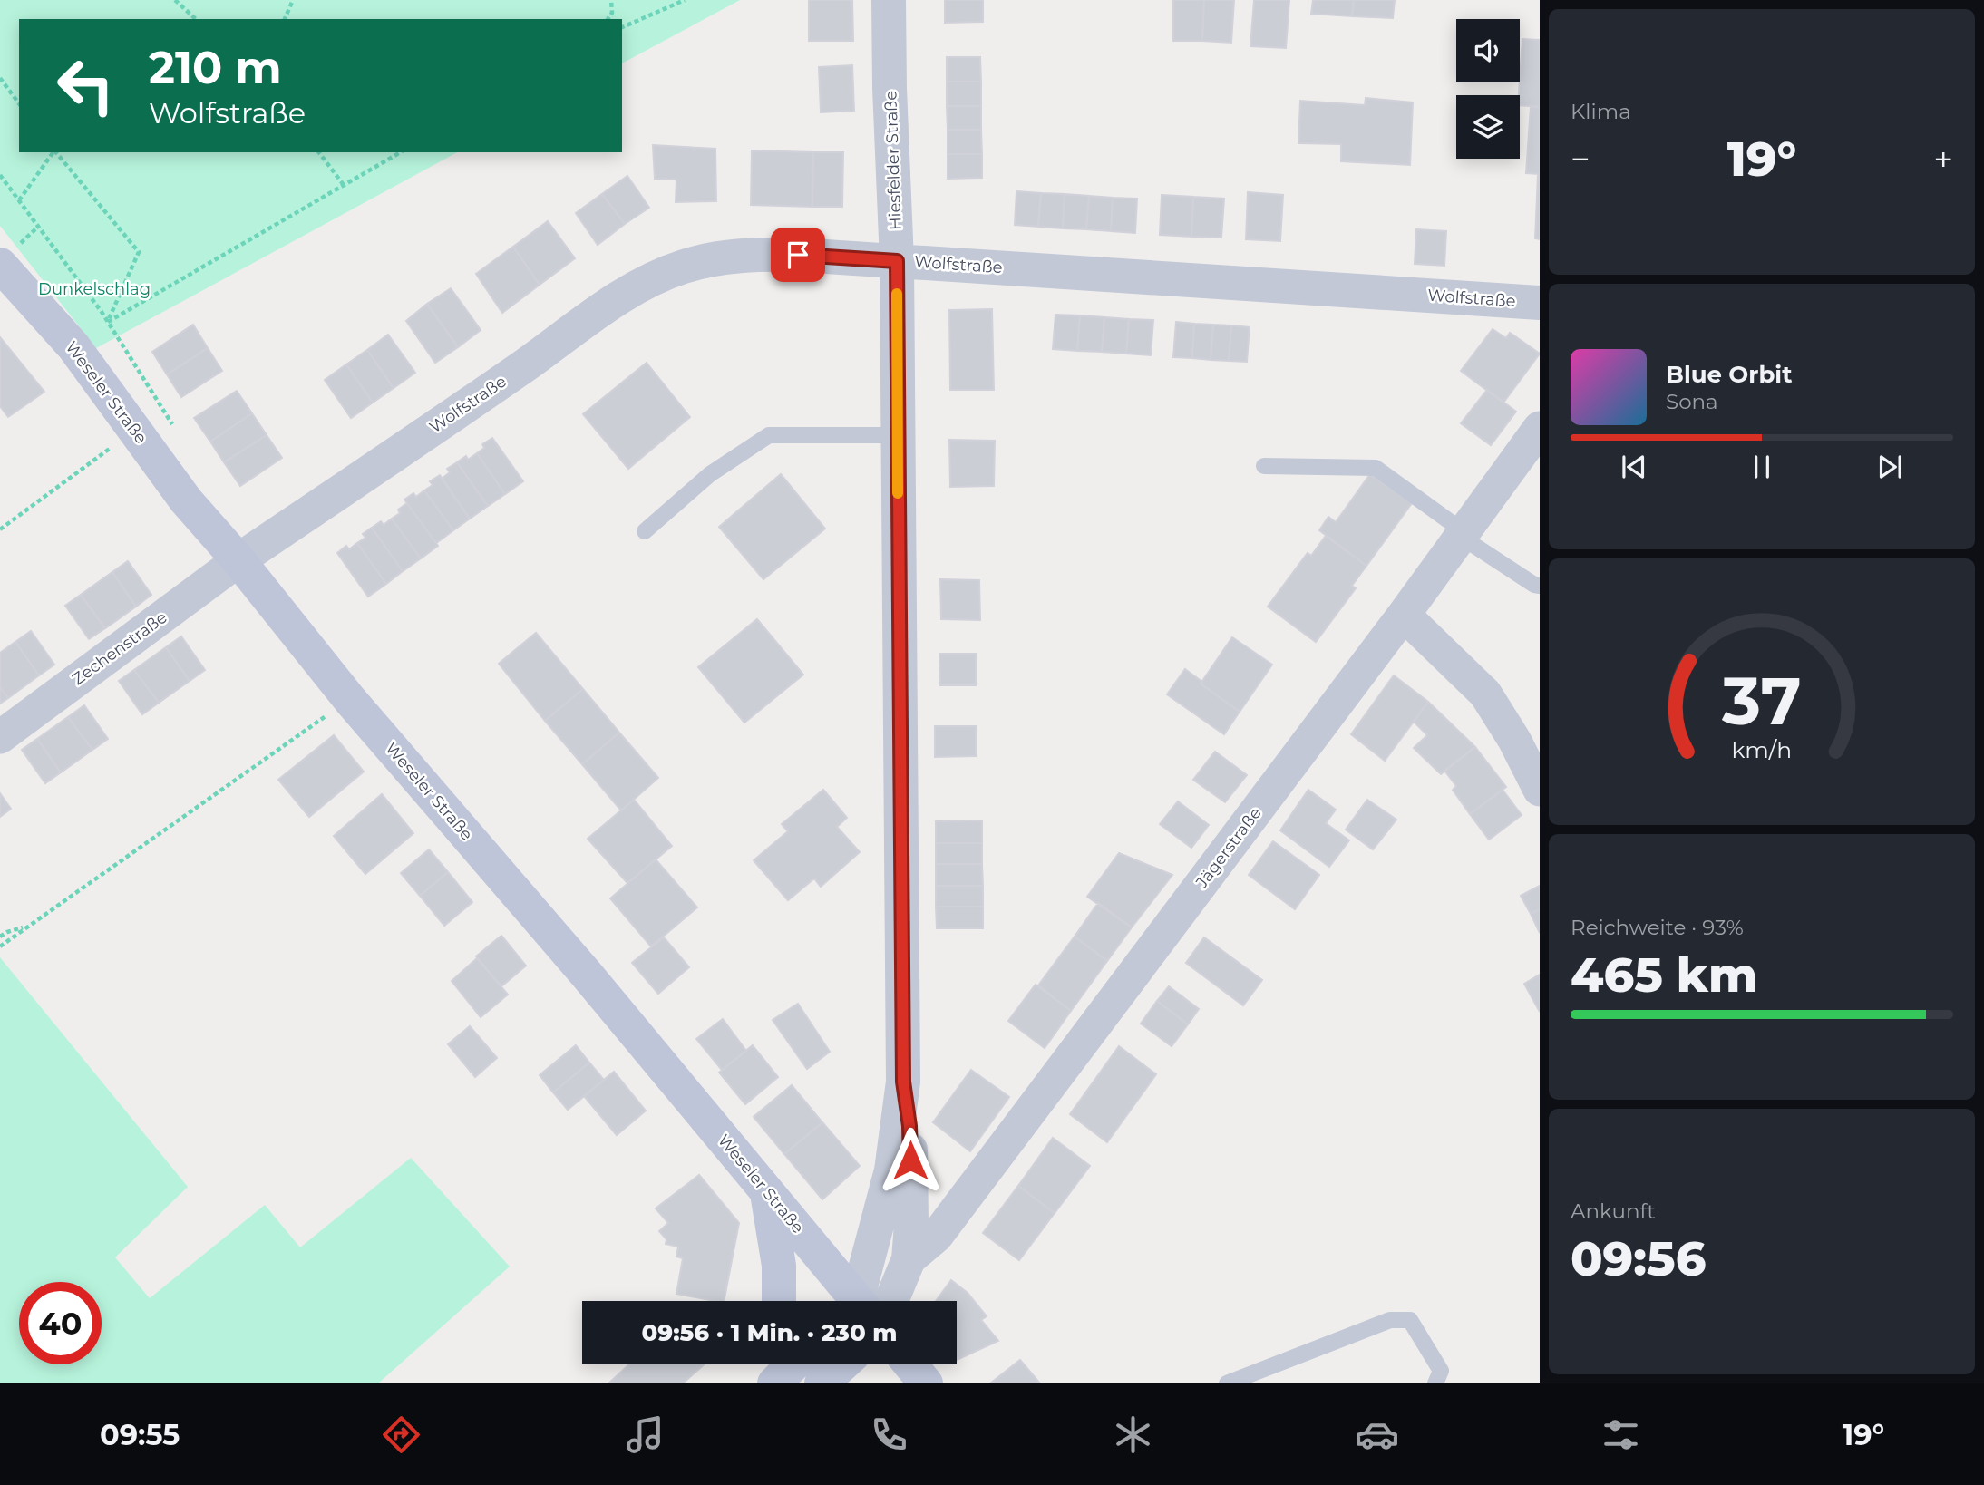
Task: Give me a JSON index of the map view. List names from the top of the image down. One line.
{"streets":{"main road":["Weseler Straße"],"street":["Hiesfelder Straße","Wolfstraße","Zechenstraße","Jägerstraße"]},"crossings":[["Hiesfelder Straße","Wolfstraße"],["Hiesfelder Straße","Jägerstraße"],["Wolfstraße","Weseler Straße"],["Wolfstraße","Zechenstraße"],["Weseler Straße","Zechenstraße"]],"parks":["Dunkelschlag"],"page":{"tile":["Klima",["Reichweite · 93%","465 km"],["Ankunft","09:56"]],"turn":["210 m","Wolfstraße"],"heat":["−","19°","+"],"song":["Blue Orbit","Sona"],"limit":"40","trip":"09:56 · 1 Min. · 230 m","tabs":["09:55","19°"],"gauge":["37","km/h"]}}
